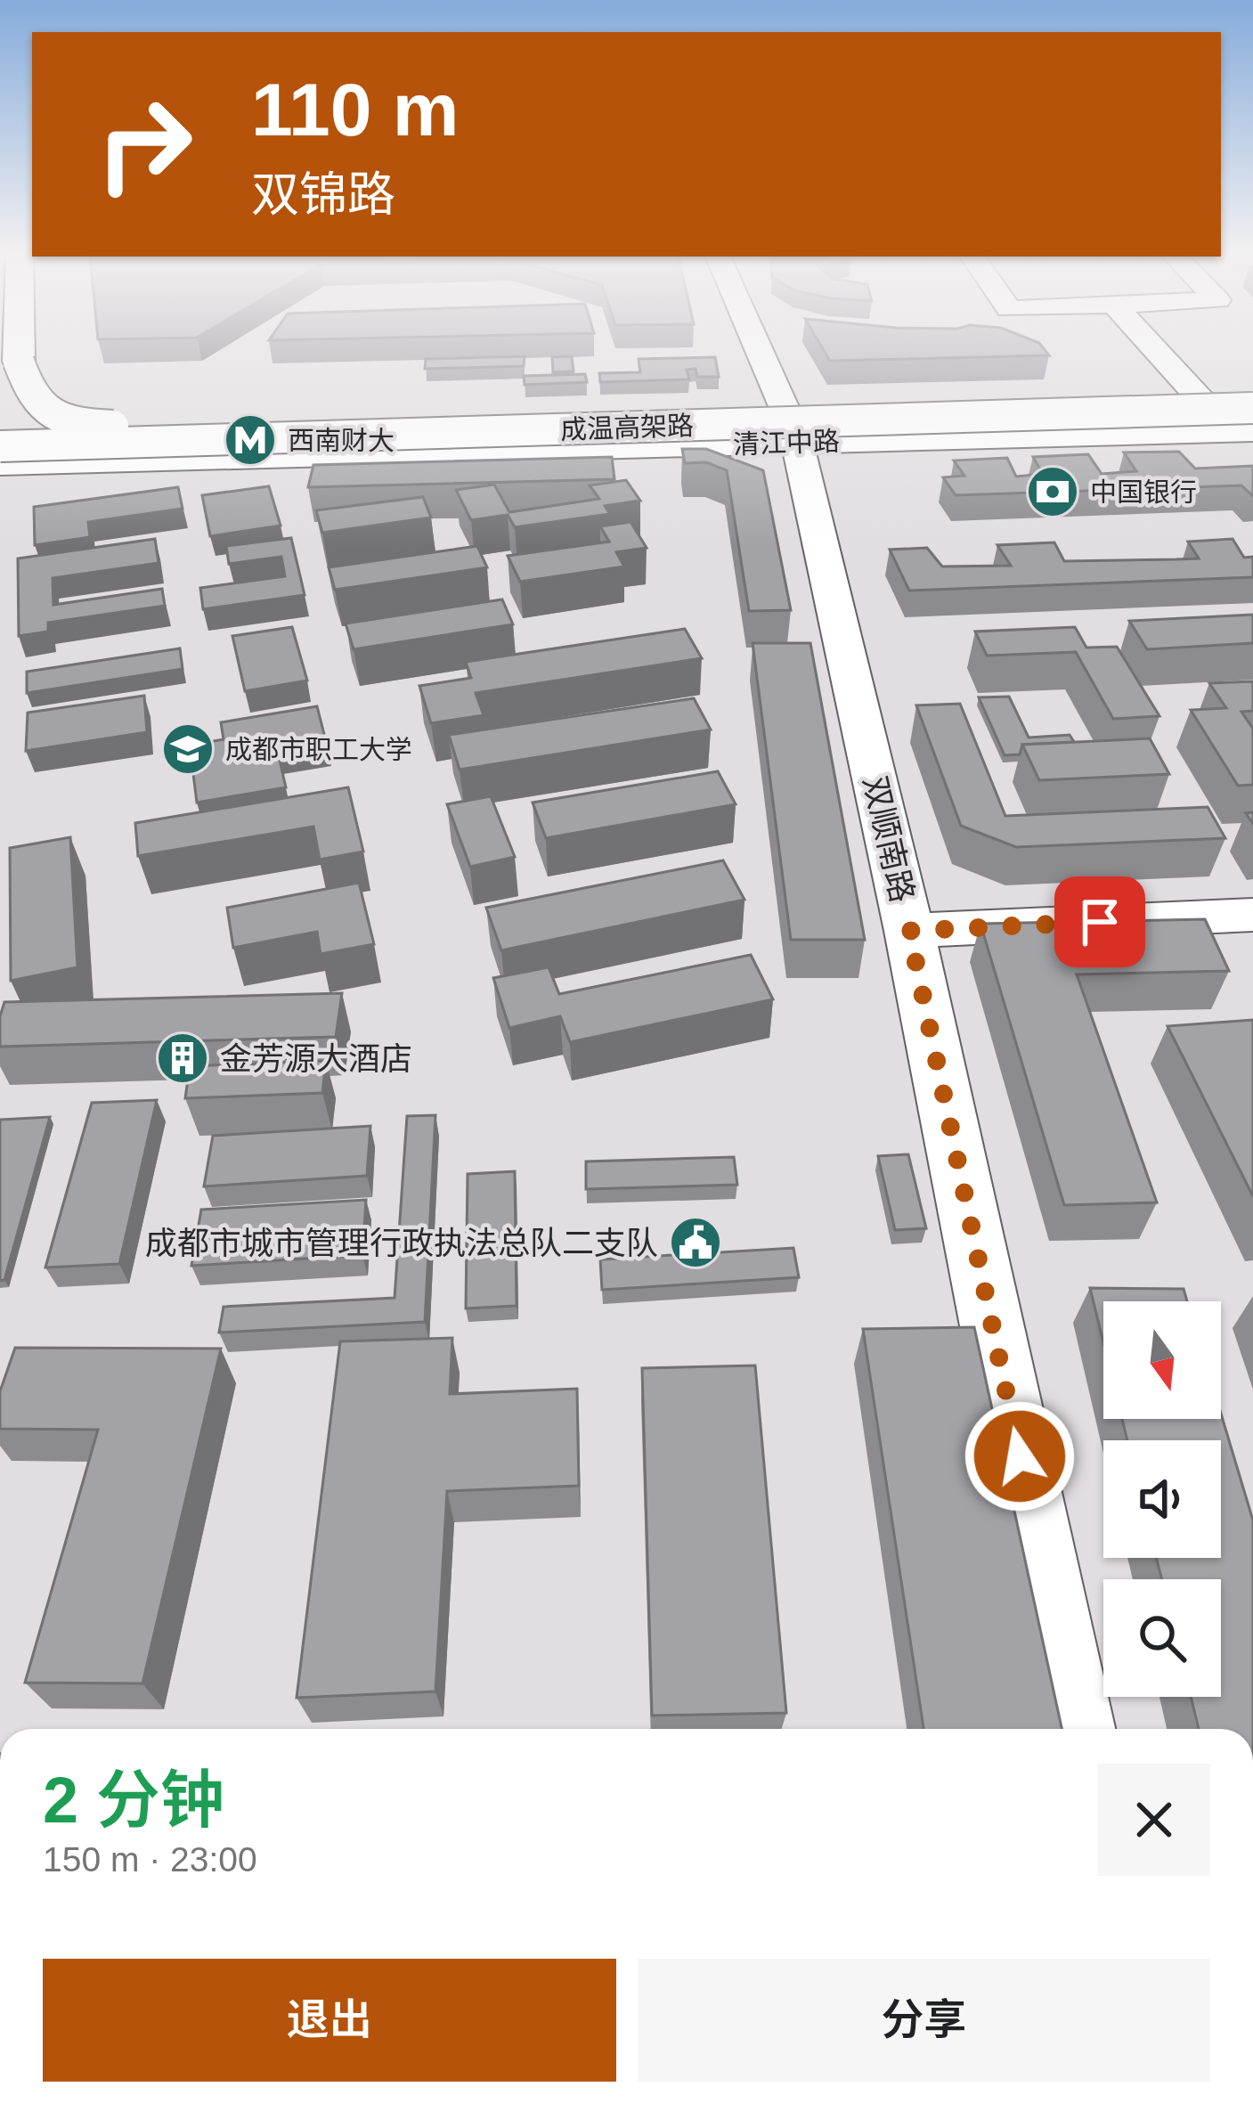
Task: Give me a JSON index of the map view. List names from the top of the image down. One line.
{"streets":{"main road":["成温高架路","清江中路"],"street":["双顺南路"]},"crossings":[["成温高架路","清江中路"],["清江中路","双顺南路"]],"places":{"metro station":["西南财大"],"bank":["中国银行"],"school or university":["成都市职工大学"],"building":["金芳源大酒店"],"public building":["成都市城市管理行政执法总队二支队"]},"north":"bottom","page":{"turn":["110 m","双锦路"],"heading":["2 分钟","150 m · 23:00"],"buttons":["退出","分享"]}}
